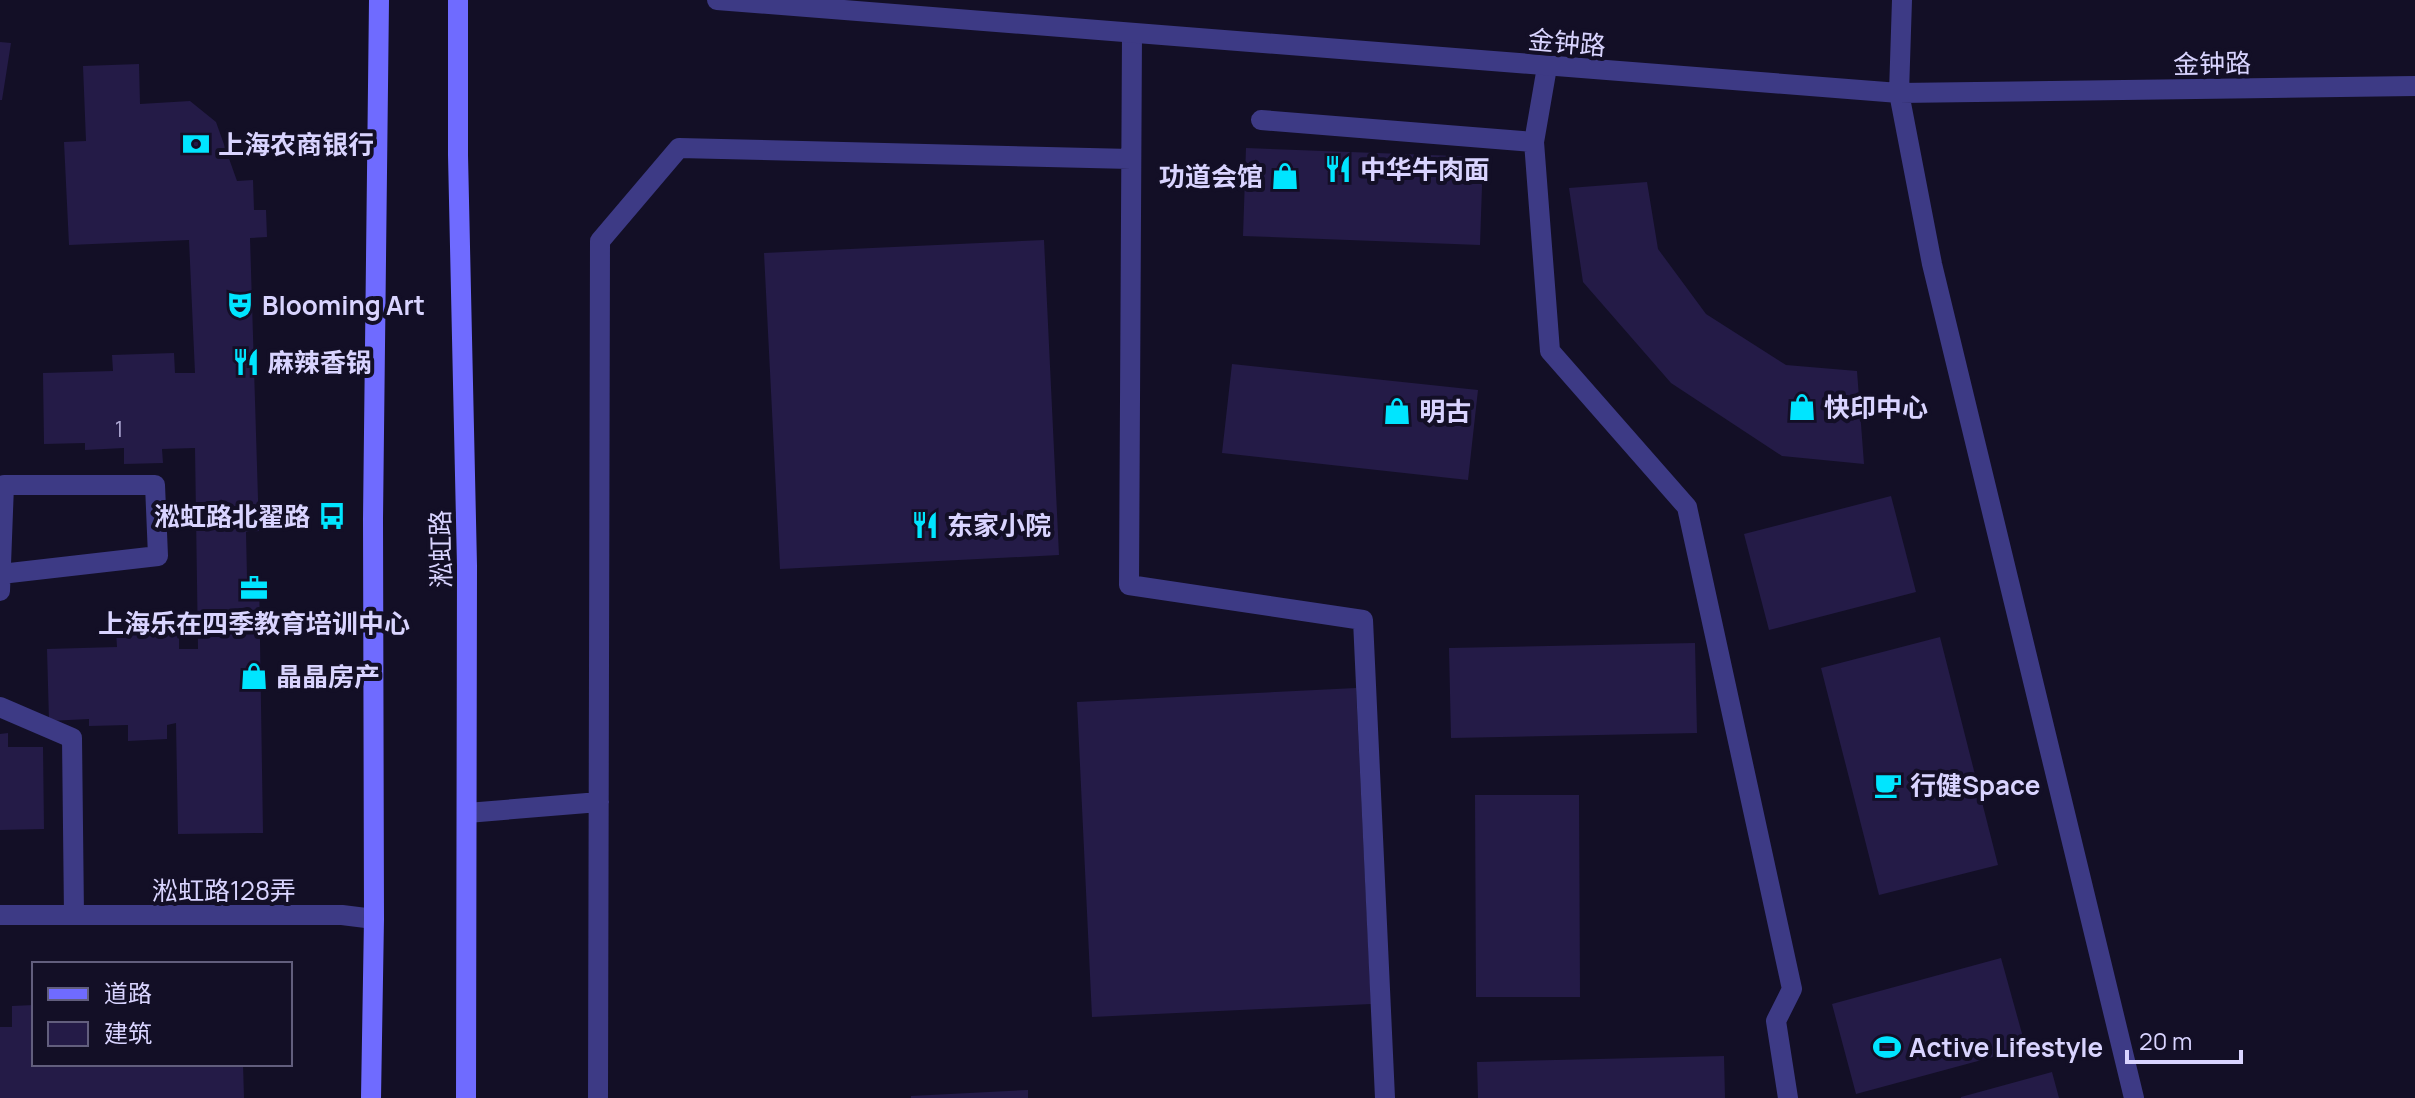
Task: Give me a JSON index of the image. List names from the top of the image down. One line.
{"streets":{"main road":["淞虹路"],"street":["金钟路","淞虹路128弄"]},"places":{"bank":["上海农商银行"],"restaurant":["中华牛肉面","麻辣香锅","东家小院"],"shop":["功道会馆","快印中心","明古","晶晶房产"],"theatre":["Blooming Art"],"bus stop":["淞虹路北翟路"],"office":["上海乐在四季教育培训中心"],"cafe":["行健Space"],"sports":["Active Lifestyle"]},"house_numbers":["1"],"legend":["道路","建筑"],"scale_bar":"20 m"}
